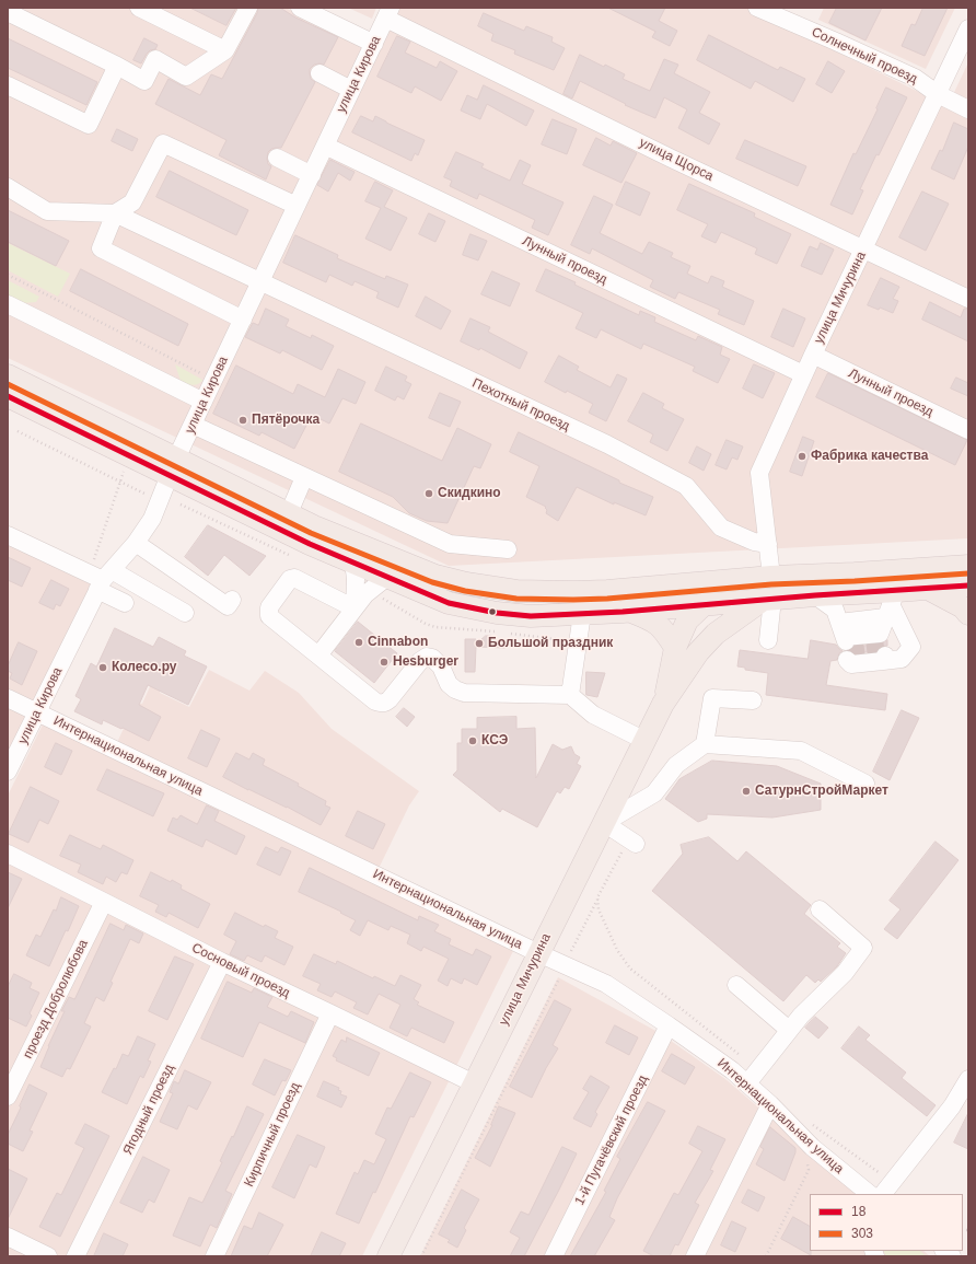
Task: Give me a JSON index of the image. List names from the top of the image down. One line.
{"streets":{"main road":["улица Мичурина"],"street":["Солнечный проезд","улица Кирова","улица Щорса","Лунный проезд","Пехотный проезд","Интернациональная улица","Сосновый проезд","проезд Добролюбова","Ягодный проезд","Кирпичный проезд","1-й Пугачёвский проезд"]},"crossings":[["Солнечный проезд","улица Мичурина"],["улица Кирова","улица Щорса"],["улица Кирова","Лунный проезд"],["улица Кирова","Пехотный проезд"],["улица Кирова","Интернациональная улица"],["улица Щорса","улица Мичурина"],["Лунный проезд","улица Мичурина"],["улица Мичурина","Пехотный проезд"],["улица Мичурина","Интернациональная улица"],["улица Мичурина","Сосновый проезд"],["Интернациональная улица","1-й Пугачёвский проезд"],["Сосновый проезд","проезд Добролюбова"],["Сосновый проезд","Ягодный проезд"],["Сосновый проезд","Кирпичный проезд"]],"places":["Пятёрочка","Фабрика качества","Скидкино","Cinnabon","Большой праздник","Hesburger","Колесо.ру","КСЭ","СатурнСтройМаркет"],"lines":["transit line 303","transit line 18"],"legend":["18","303"]}
